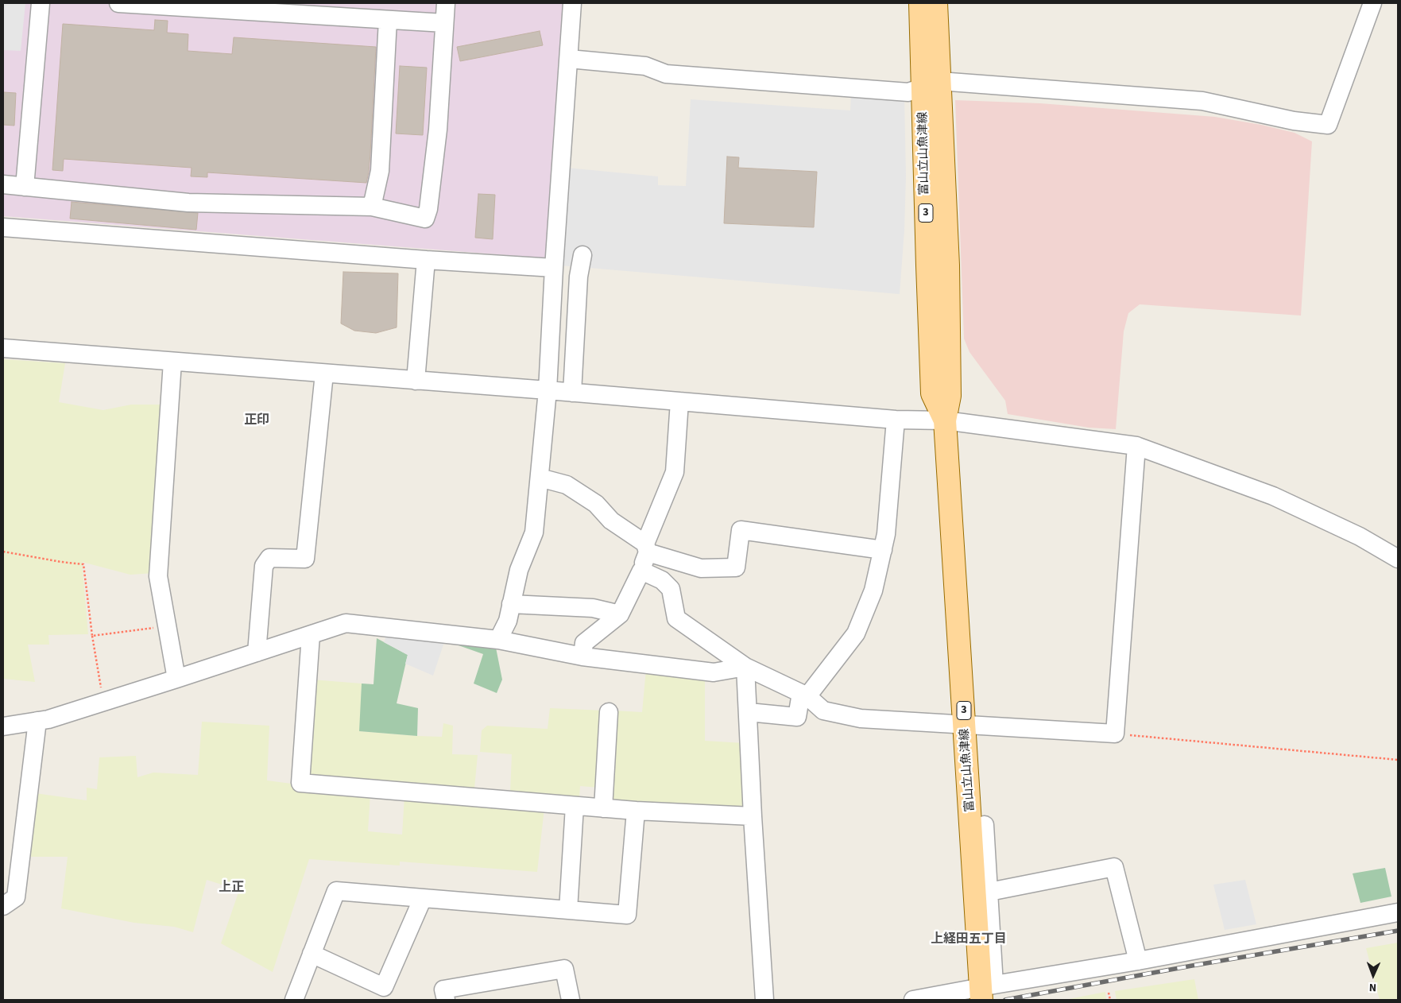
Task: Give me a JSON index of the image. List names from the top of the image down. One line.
{"streets":{"main road":["富山立山魚津線","3"]},"districts":["正印","上正","上経田五丁目"],"north":"bottom"}
